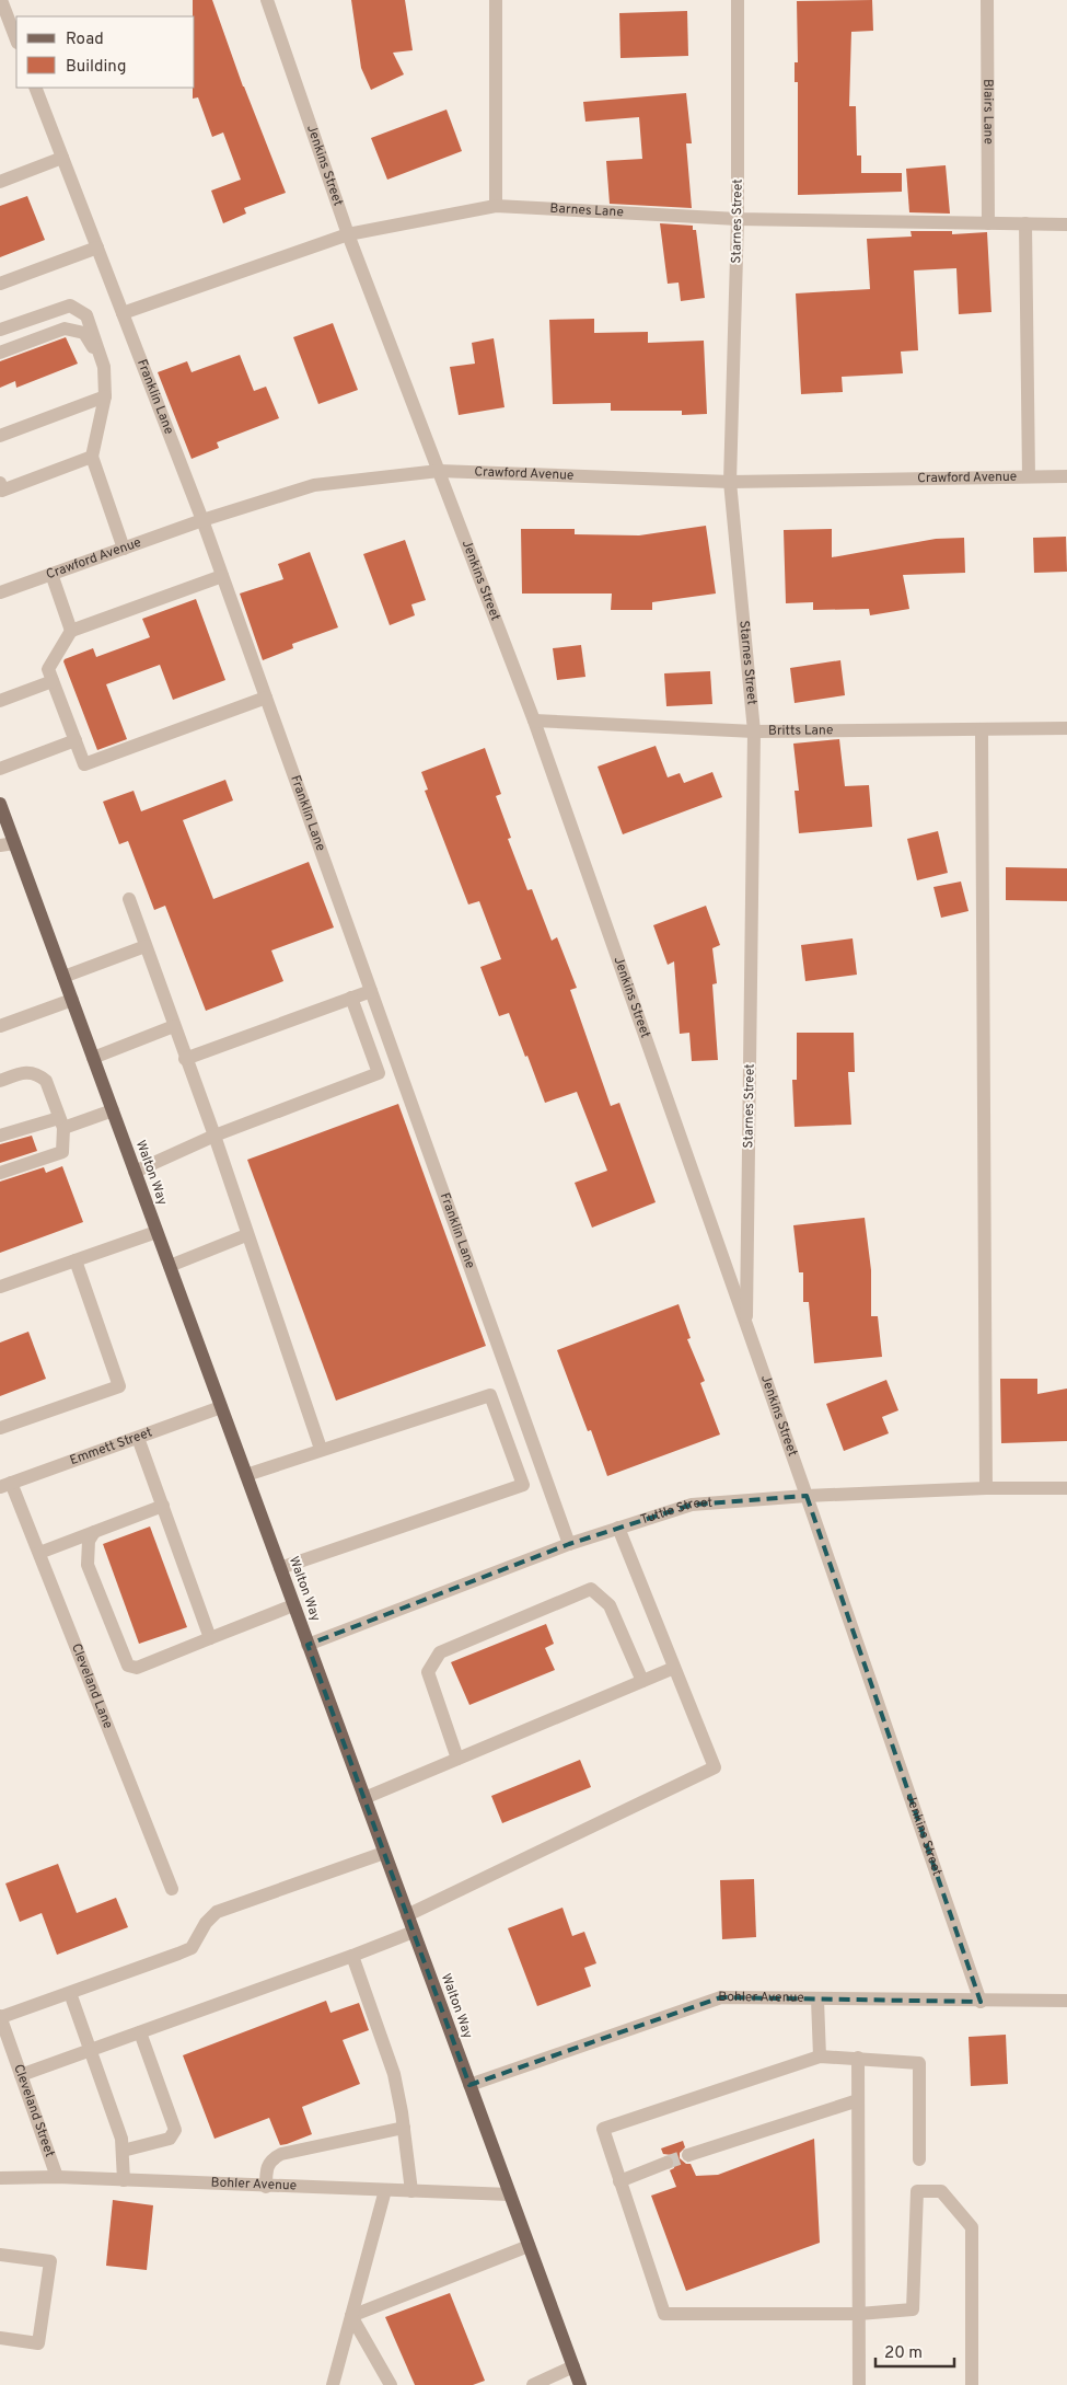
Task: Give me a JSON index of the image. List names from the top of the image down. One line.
{"streets":{"main road":["Walton Way"],"street":["Blairs Lane","Jenkins Street","Barnes Lane","Starnes Street","Franklin Lane","Crawford Avenue","Britts Lane","Emmett Street","Tuttle Street","Cleveland Lane","Bohler Avenue","Cleveland Street"]},"crossings":[["Blairs Lane","Barnes Lane"],["Jenkins Street","Barnes Lane"],["Jenkins Street","Starnes Street"],["Jenkins Street","Crawford Avenue"],["Jenkins Street","Britts Lane"],["Jenkins Street","Tuttle Street"],["Jenkins Street","Bohler Avenue"],["Barnes Lane","Starnes Street"],["Barnes Lane","Franklin Lane"],["Starnes Street","Crawford Avenue"],["Starnes Street","Britts Lane"],["Franklin Lane","Crawford Avenue"],["Franklin Lane","Tuttle Street"],["Walton Way","Emmett Street"],["Walton Way","Tuttle Street"],["Walton Way","Bohler Avenue"],["Emmett Street","Cleveland Lane"],["Bohler Avenue","Cleveland Street"]],"legend":["Road","Building"],"scale_bar":"20 m"}
